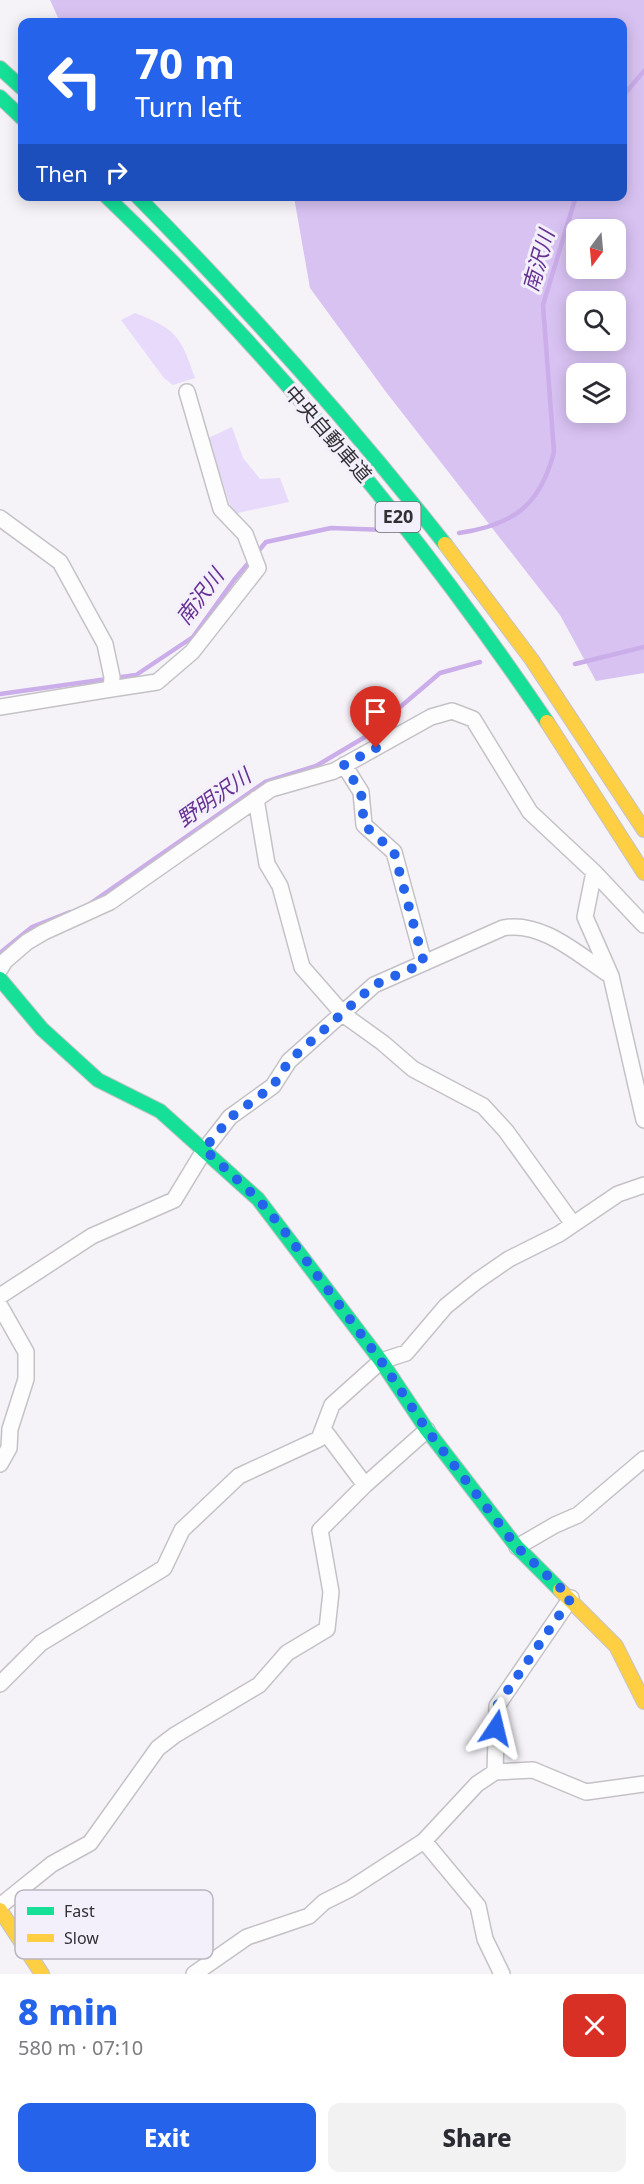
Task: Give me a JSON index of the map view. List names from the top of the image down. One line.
{"streets":{"main road":["中央自動車道","E20"]},"water":["南沢川","野明沢川"],"legend":["Fast","Slow"],"north":"bottom","page":{"turn":["70 m","Turn left"],"then":"Then","heading":["8 min","580 m · 07:10"],"buttons":["Exit","Share"]}}
